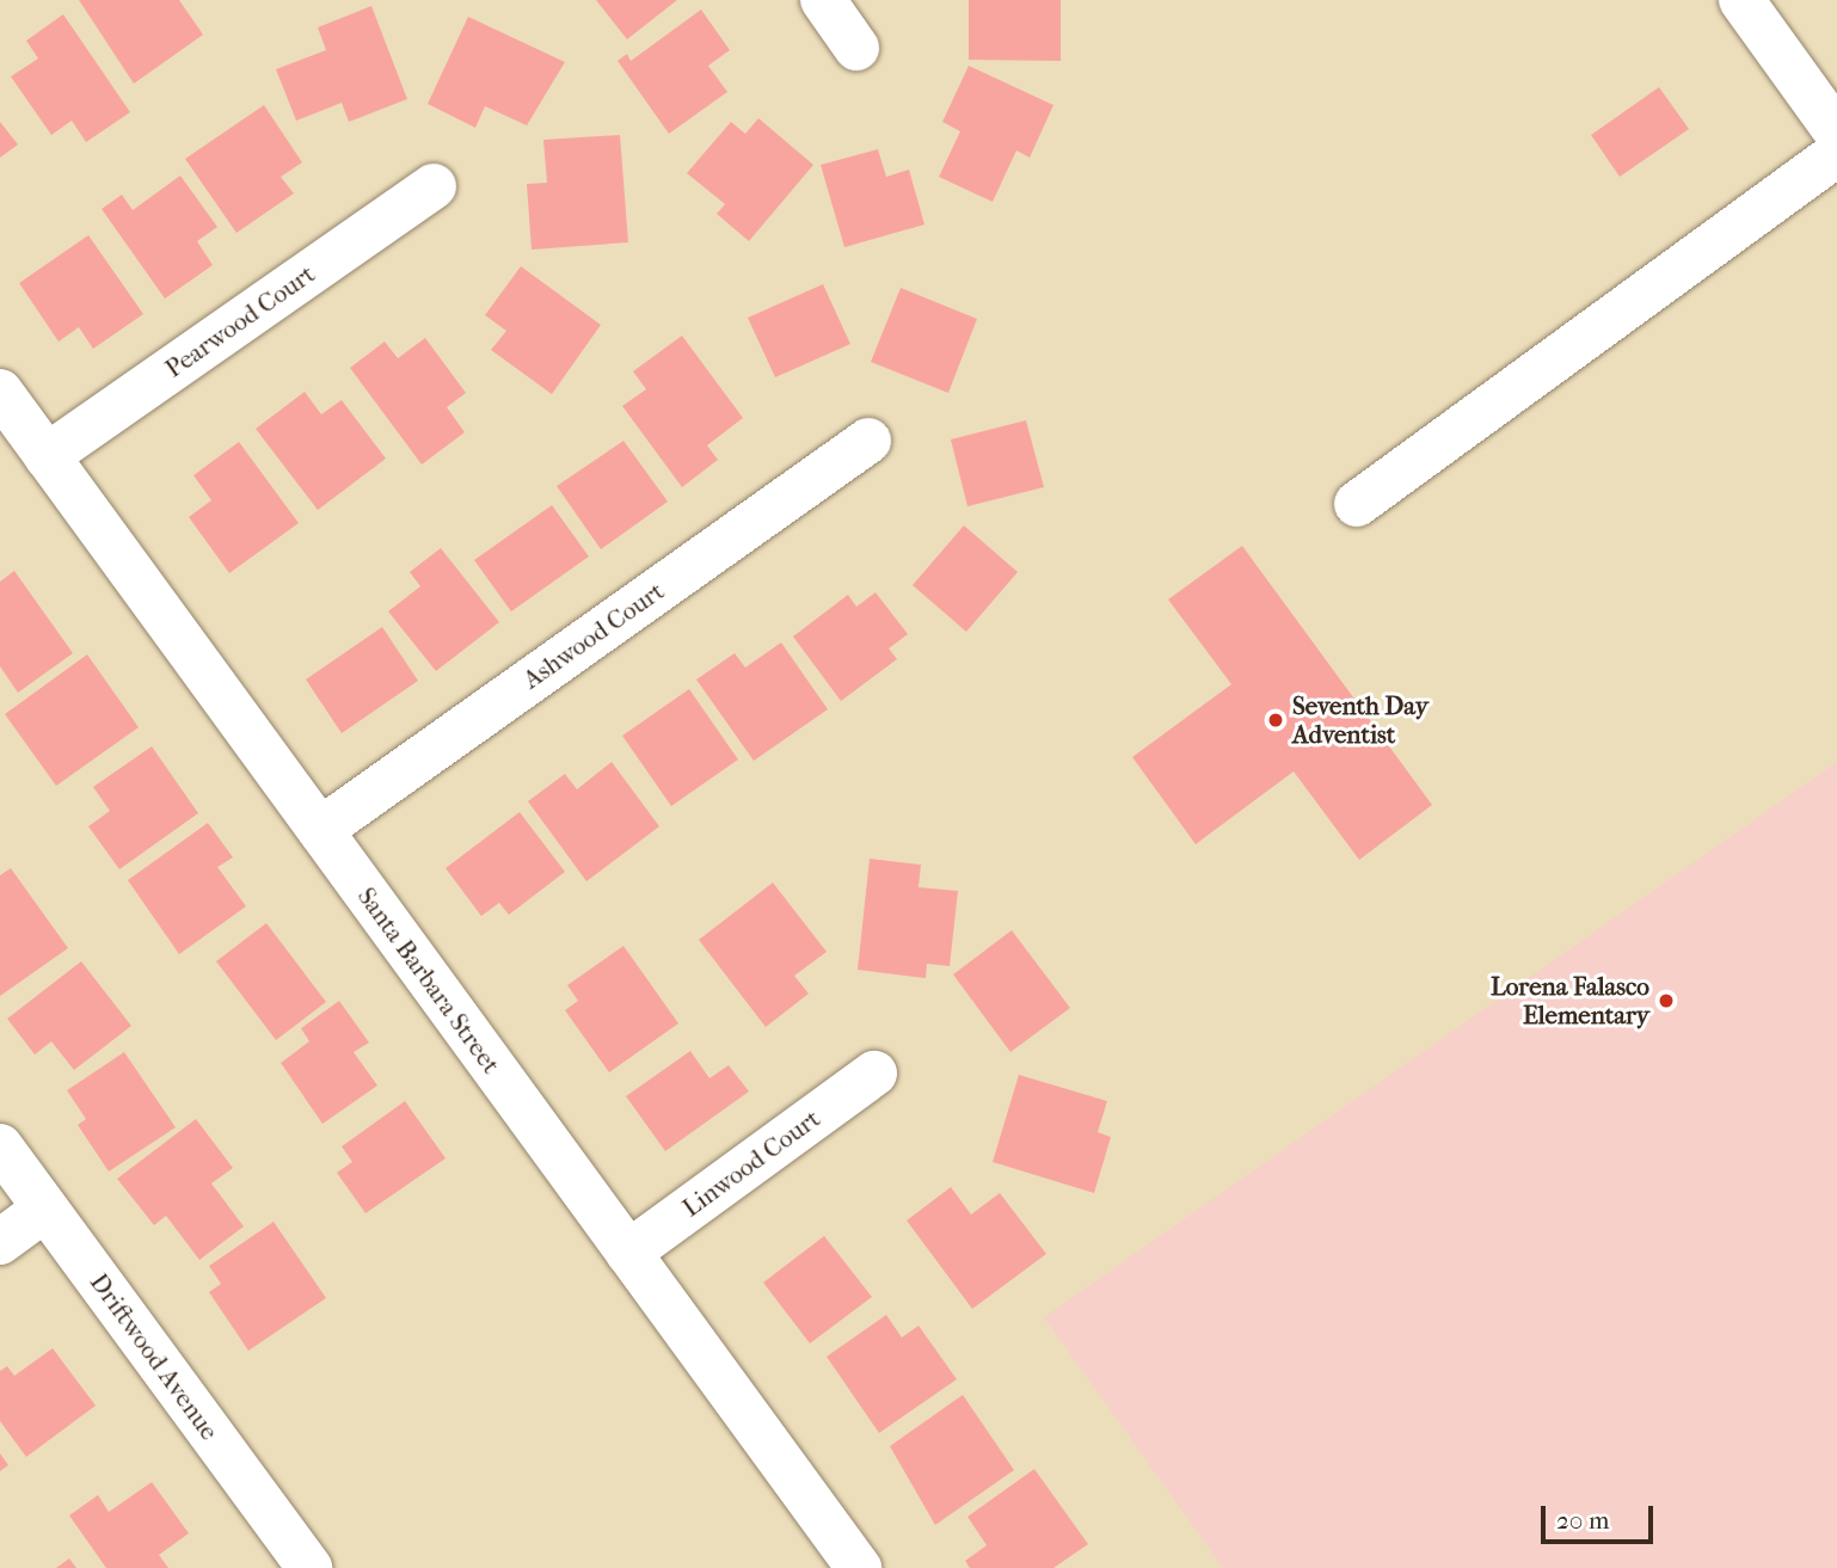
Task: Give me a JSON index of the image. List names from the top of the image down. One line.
{"streets":{"street":["Pearwood Court","Ashwood Court","Santa Barbara Street","Linwood Court","Driftwood Avenue"]},"crossings":[["Pearwood Court","Santa Barbara Street"],["Ashwood Court","Santa Barbara Street"],["Santa Barbara Street","Linwood Court"]],"places":["Seventh Day Adventist","Lorena Falasco Elementary"],"scale_bar":"20 m"}
